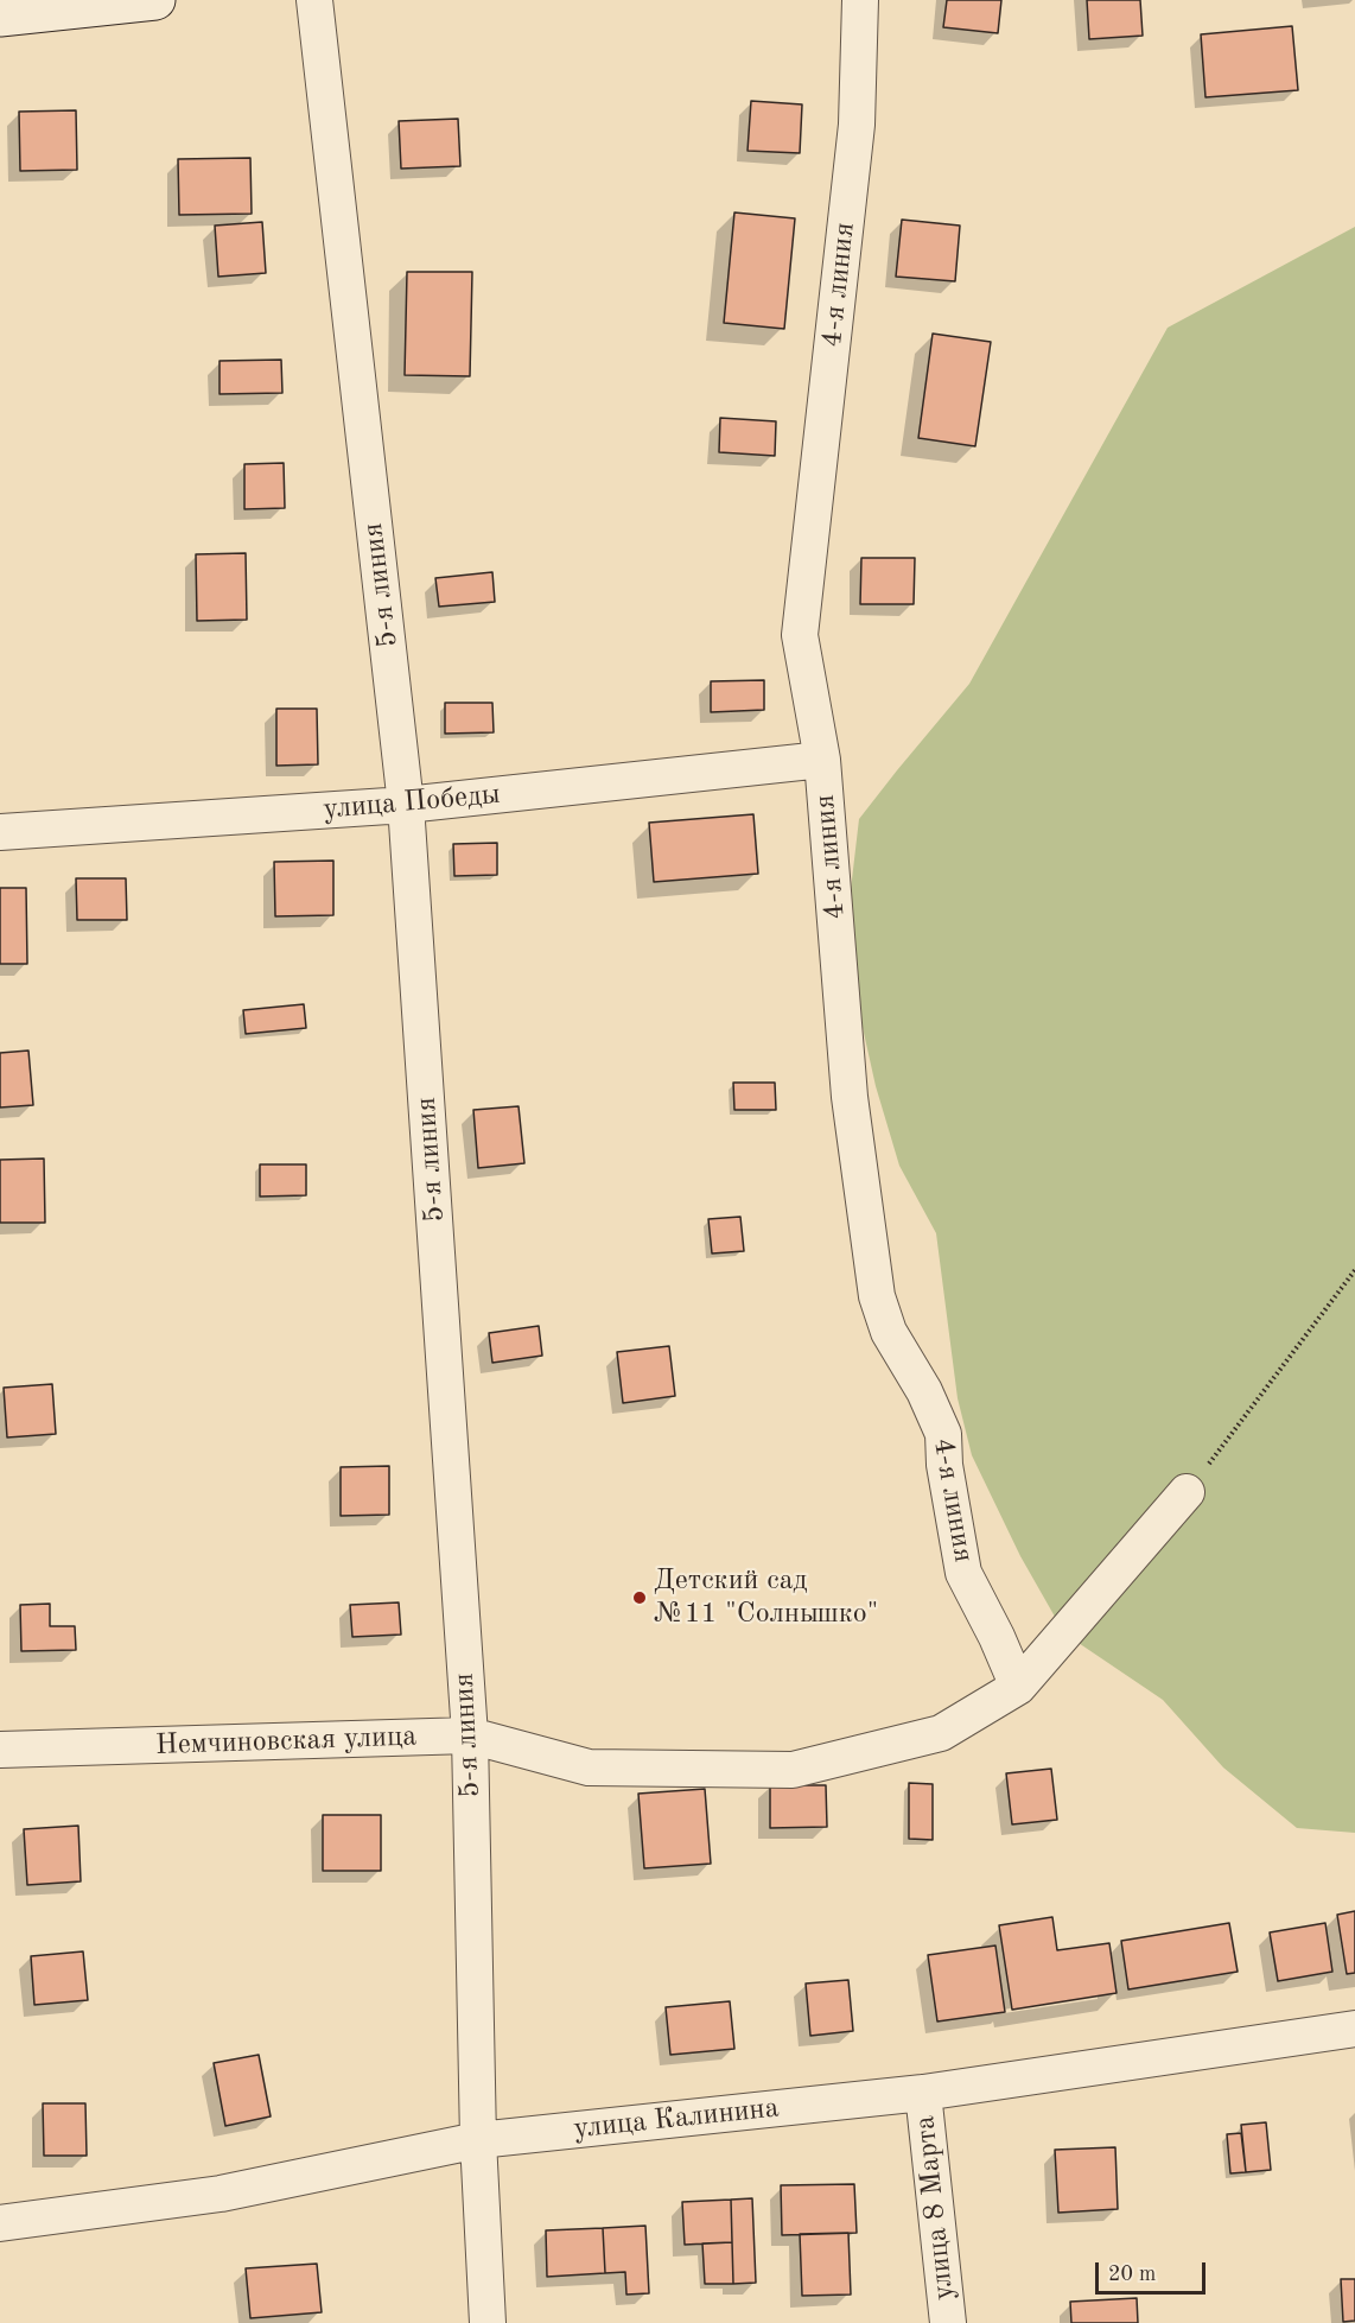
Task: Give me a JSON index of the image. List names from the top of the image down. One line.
{"streets":{"street":["4-я линия","5-я линия","улица Победы","Немчиновская улица","улица Калинина","улица 8 Марта"]},"crossings":[["4-я линия","улица Победы"],["4-я линия","Немчиновская улица"],["5-я линия","улица Победы"],["5-я линия","Немчиновская улица"],["5-я линия","улица Калинина"],["улица Калинина","улица 8 Марта"]],"places":["Детский сад №11 \"Солнышко\""],"scale_bar":"20 m"}
